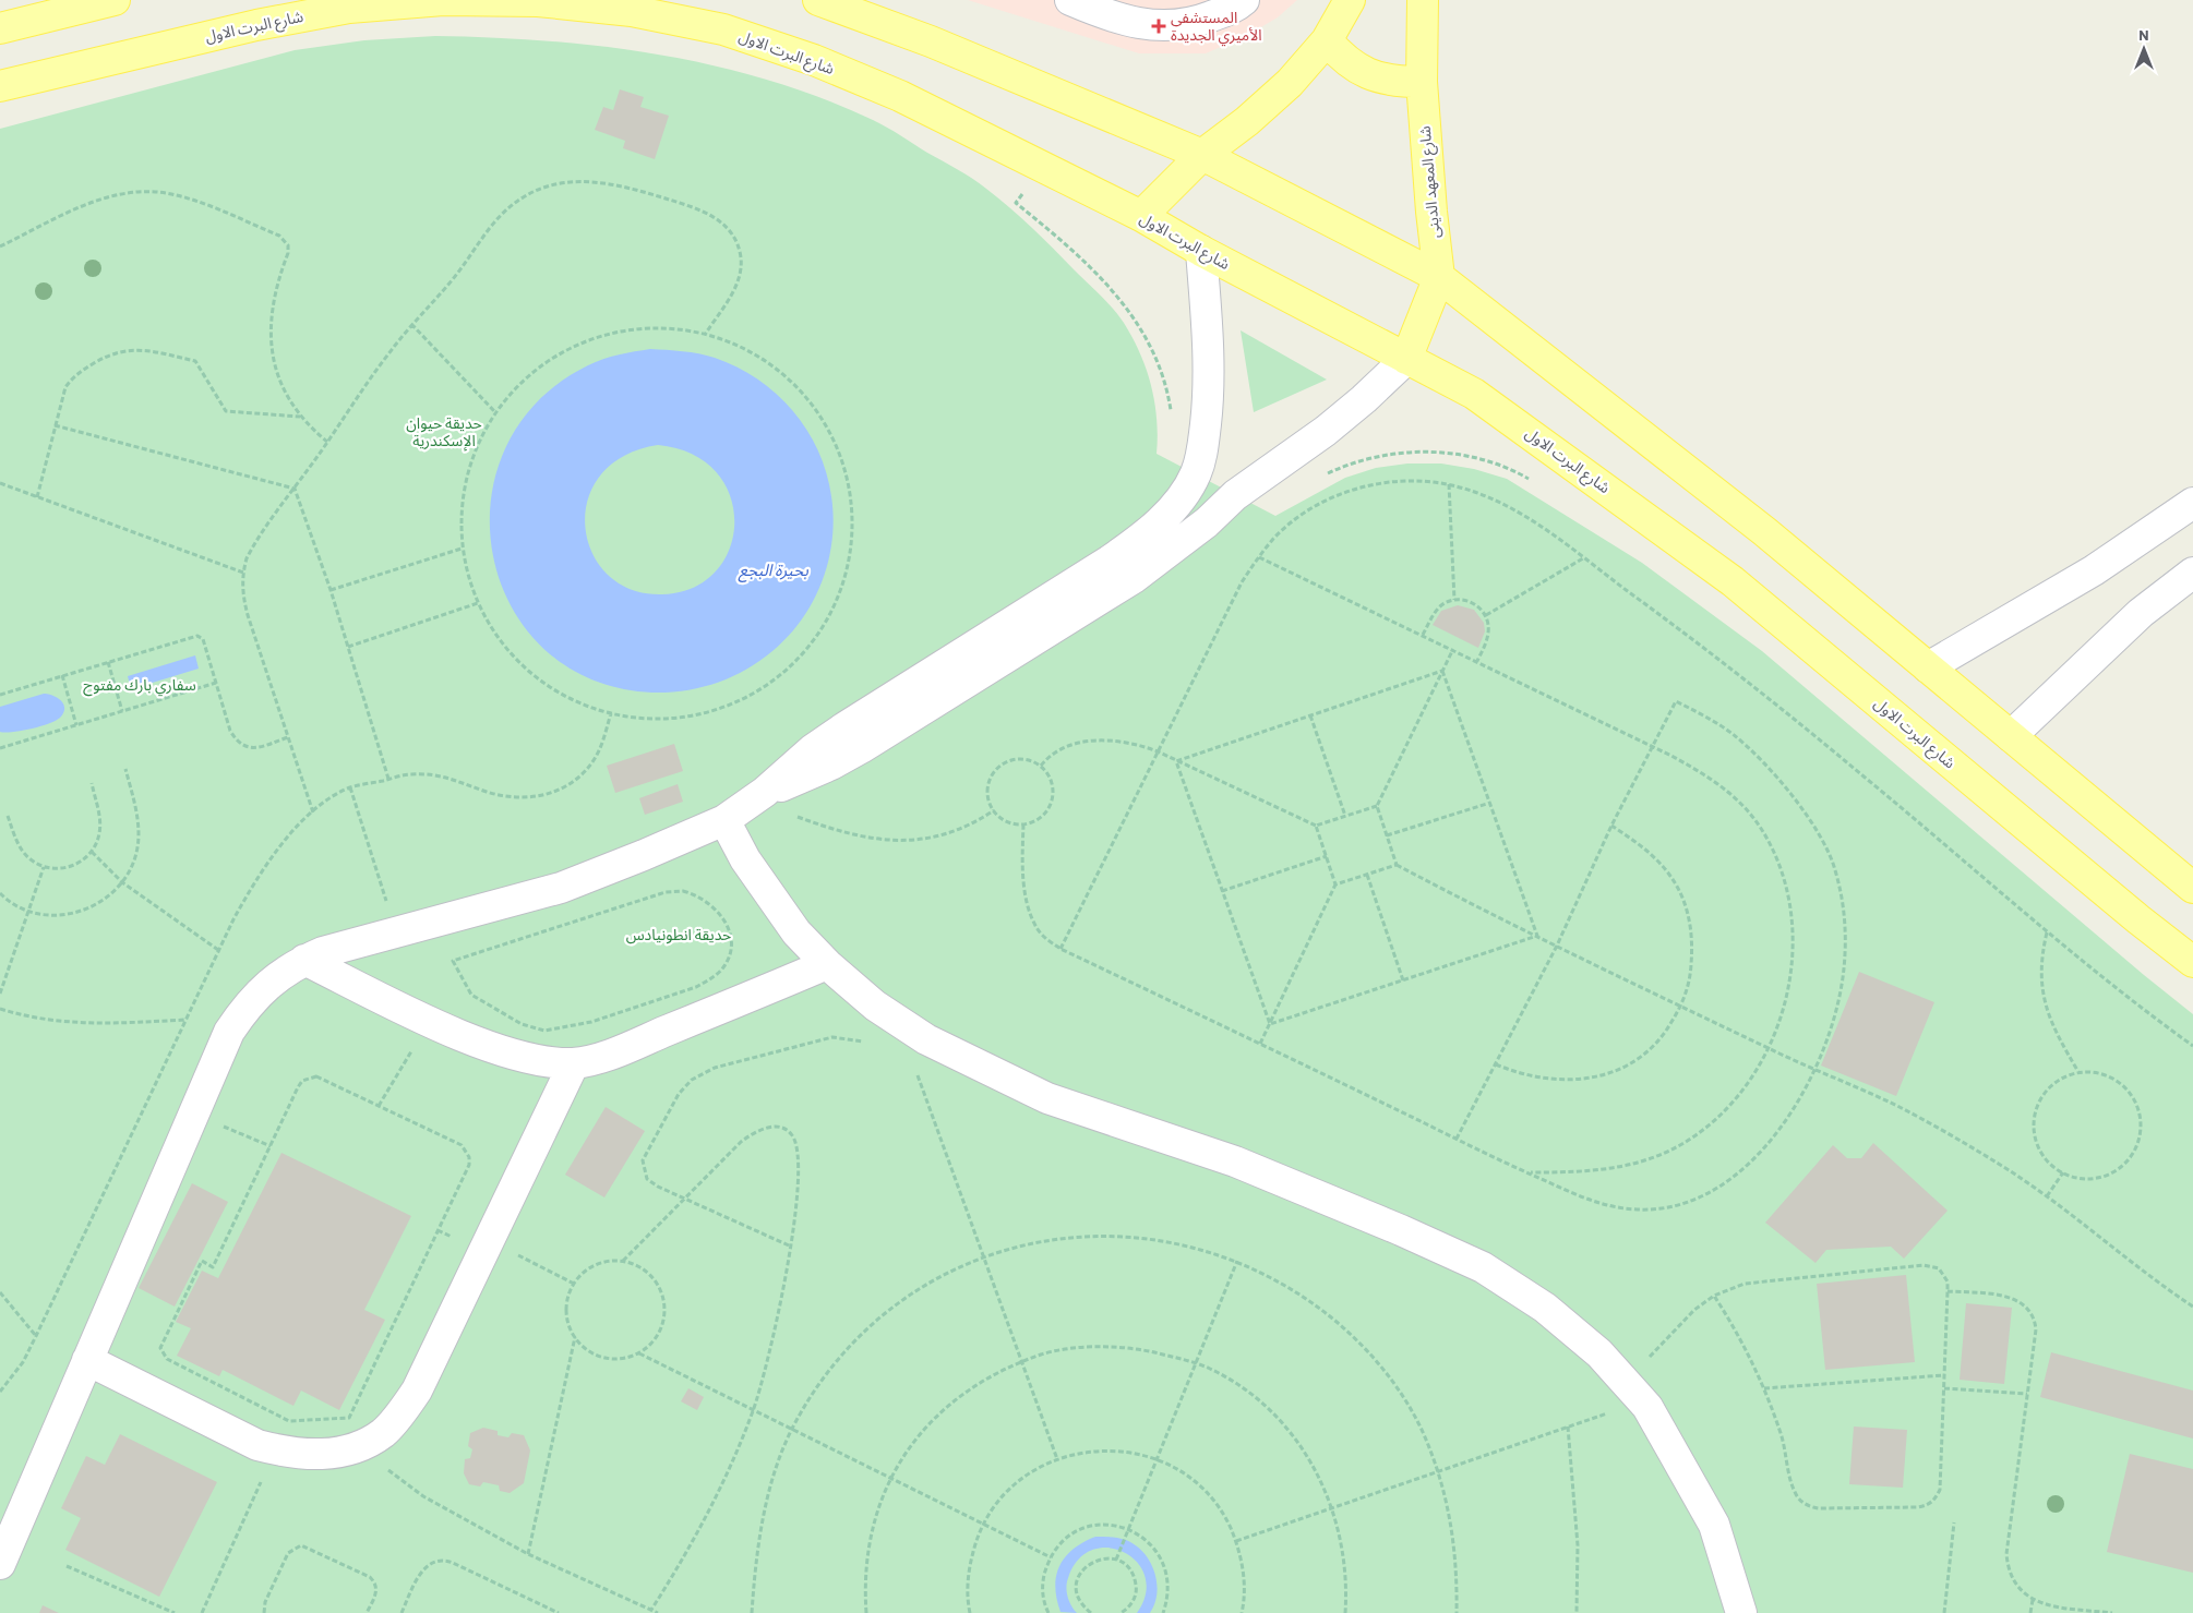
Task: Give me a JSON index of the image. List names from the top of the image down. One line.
{"streets":{"main road":["شارع البرت الاول","شارع المعهد الدينى"]},"crossings":[["شارع البرت الاول","شارع المعهد الدينى"]],"water":["بحيرة البجع"],"parks":["حديقة حيوان الإسكندرية","سفاري بارك مفتوح","حديقة انطونيادس"],"places":{"health":["المستشفى الأميري الجديدة"]},"north":"top"}
